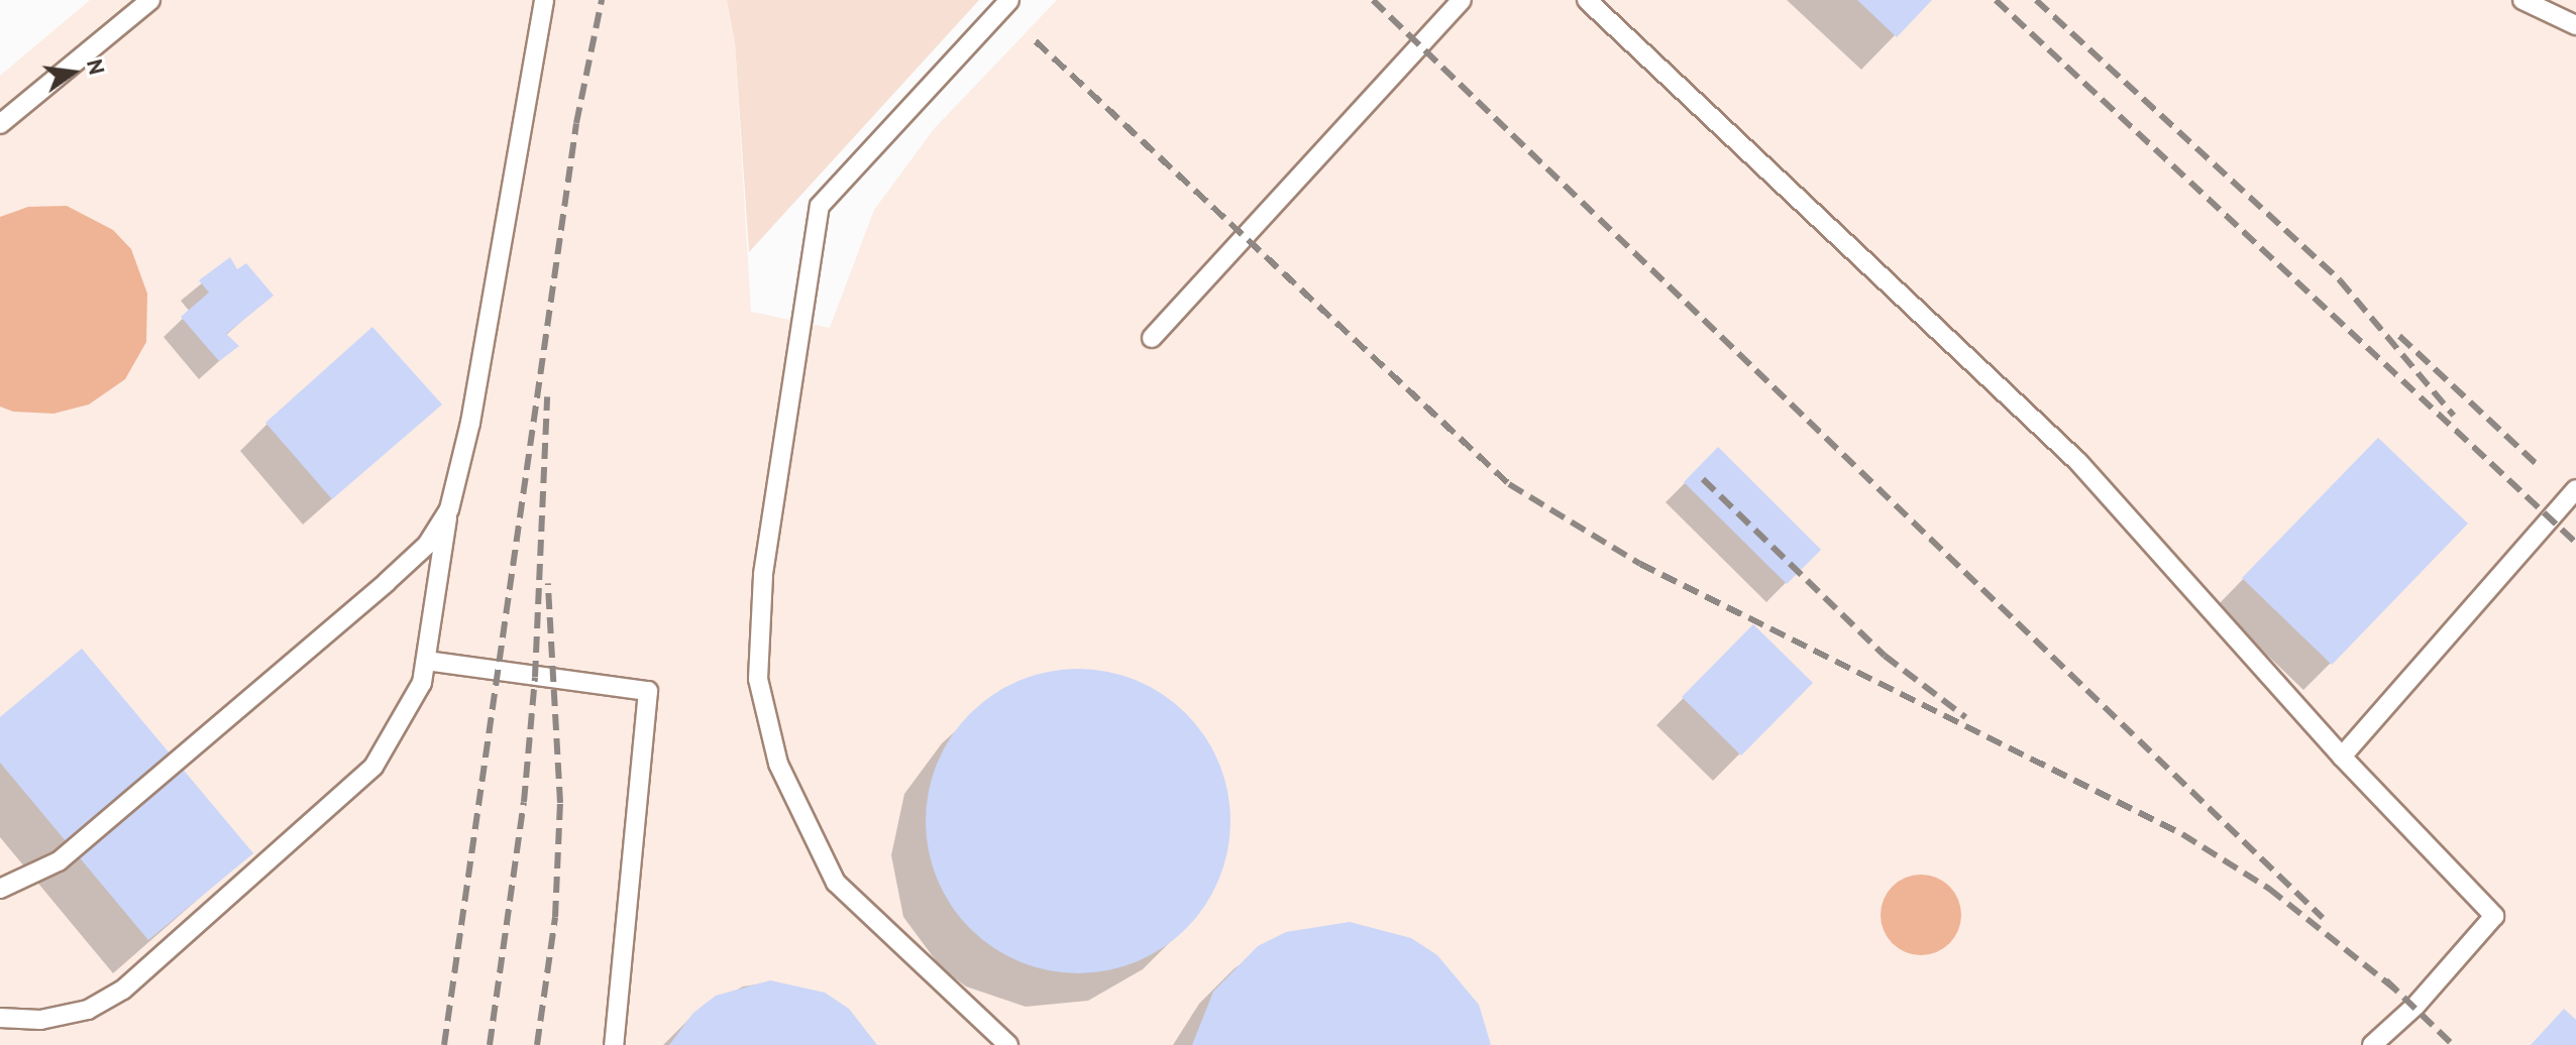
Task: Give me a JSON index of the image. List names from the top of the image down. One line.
{"north":"right"}
